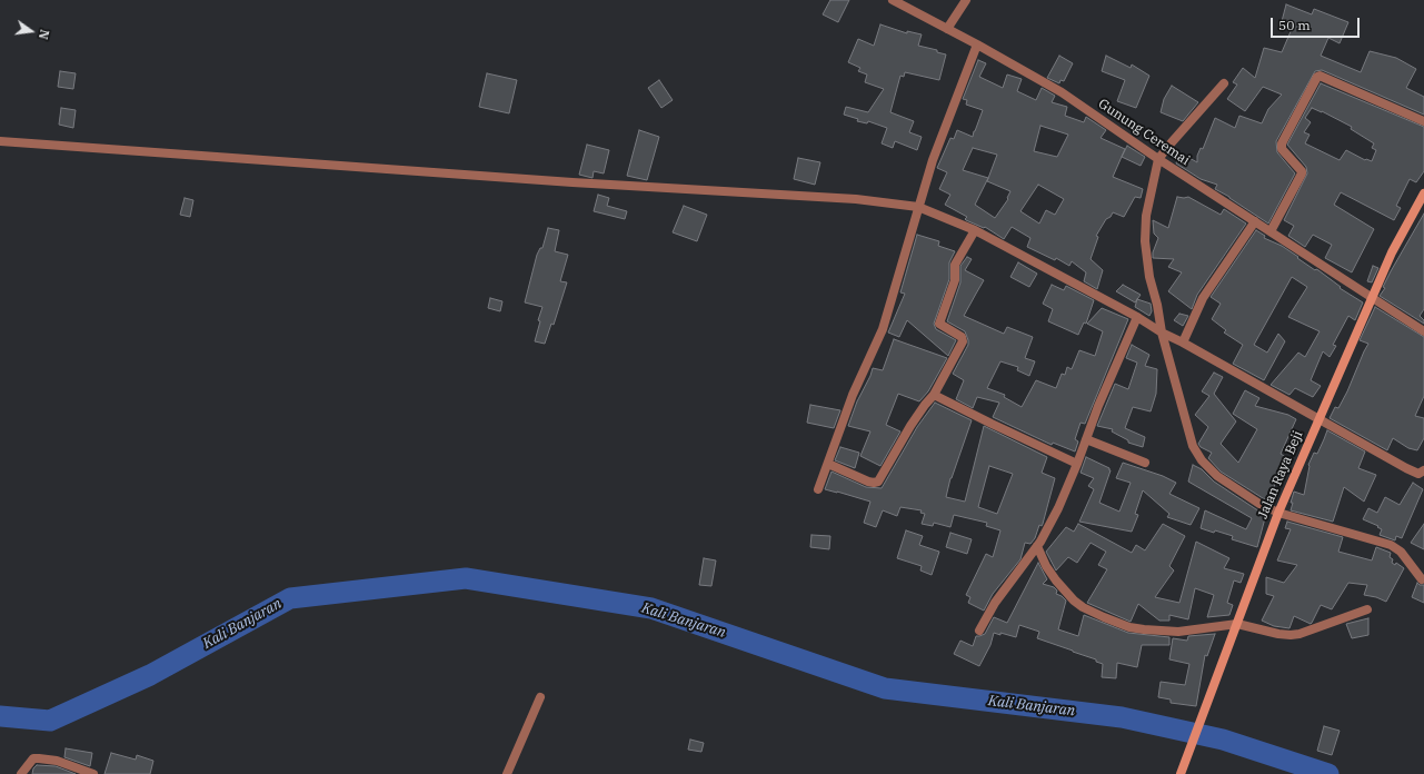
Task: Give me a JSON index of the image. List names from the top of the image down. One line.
{"streets":{"street":["Gunung Ceremai","Jalan Raya Beji"]},"crossings":[["Gunung Ceremai","Jalan Raya Beji"]],"water":["Kali Banjaran"],"scale_bar":"50 m","north":"right"}
